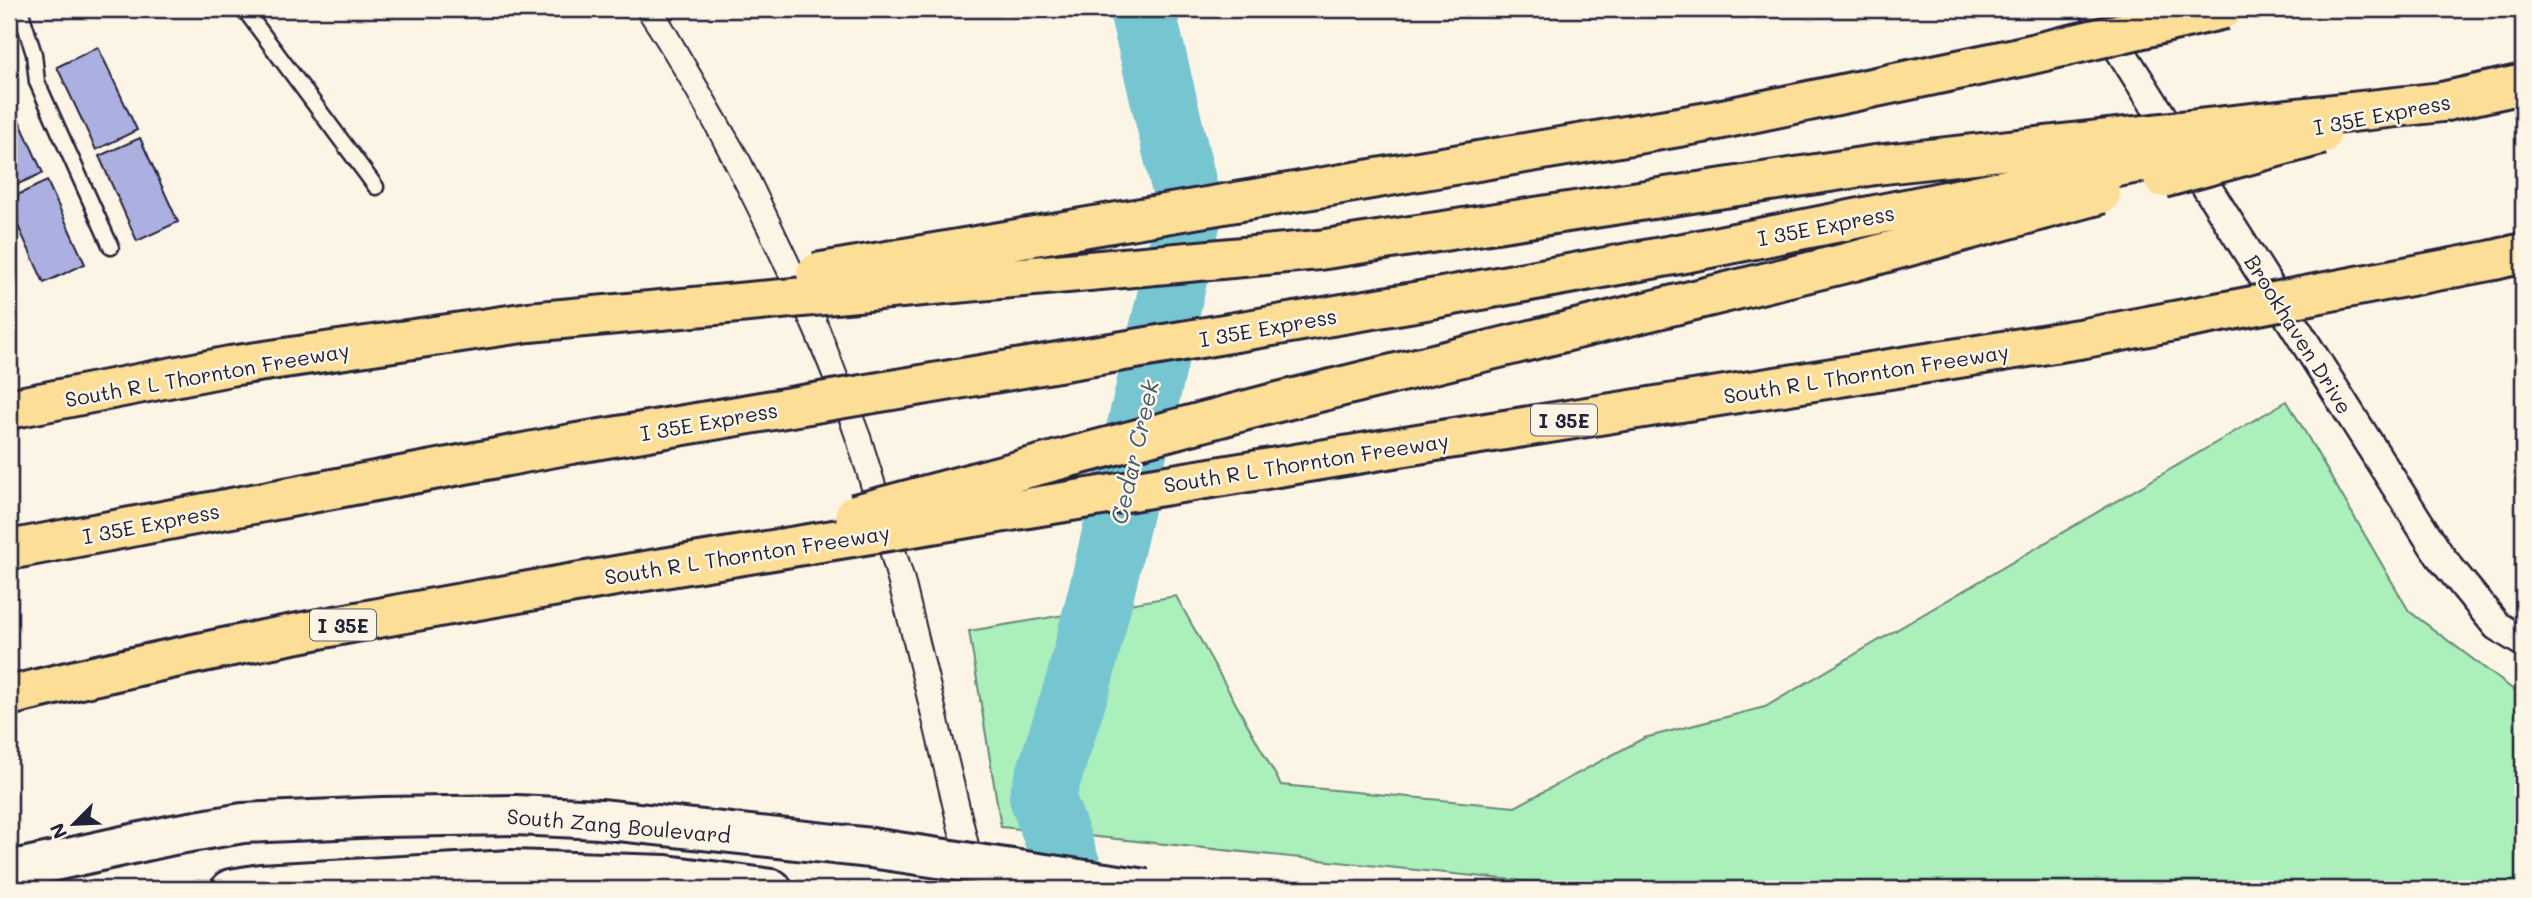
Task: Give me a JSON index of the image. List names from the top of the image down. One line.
{"streets":{"highway":["I 35E Express","South R L Thornton Freeway","I 35E"],"main road":["South Zang Boulevard"],"street":["Brookhaven Drive"]},"water":["Cedar Creek"],"north":"bottom left"}
